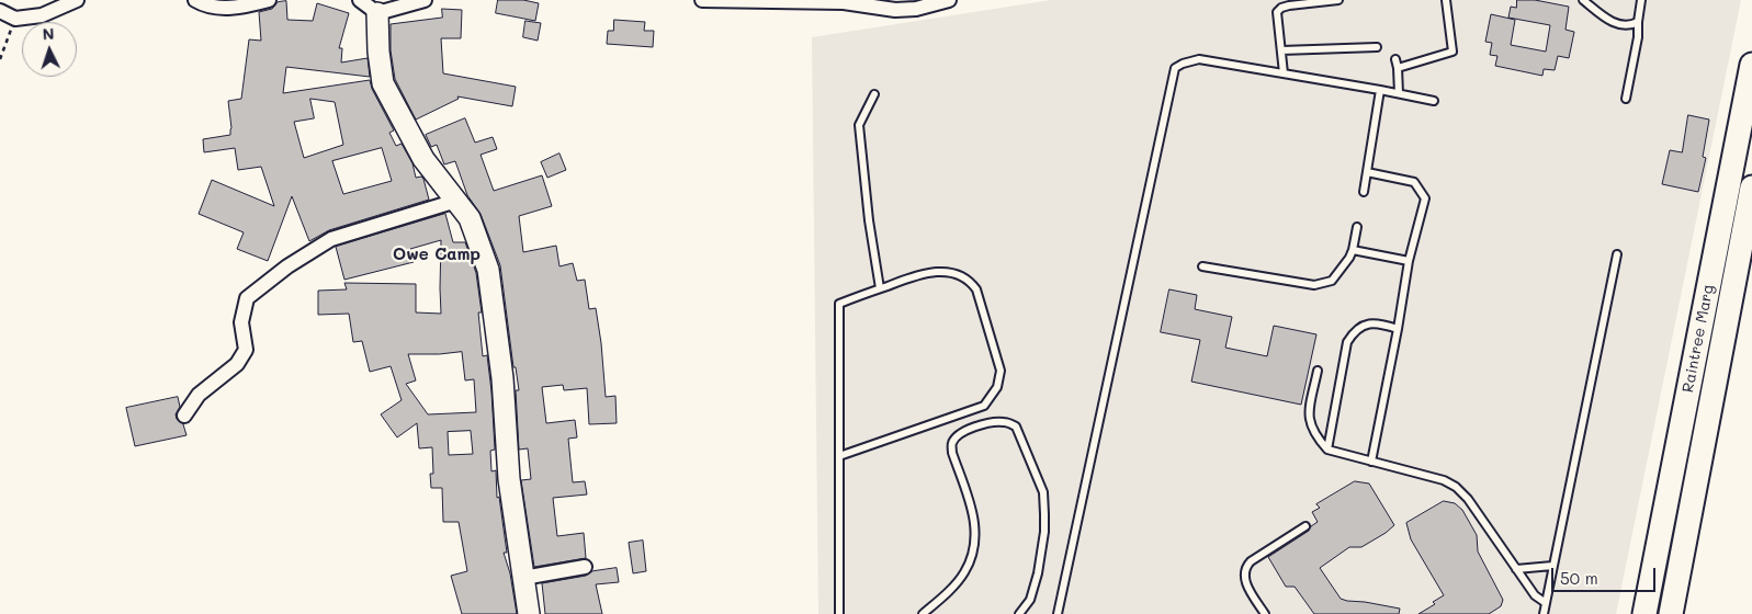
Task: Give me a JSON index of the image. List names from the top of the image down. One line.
{"streets":{"main road":["Raintree Marg"]},"districts":["Owe Camp"],"scale_bar":"50 m","north":"top"}
